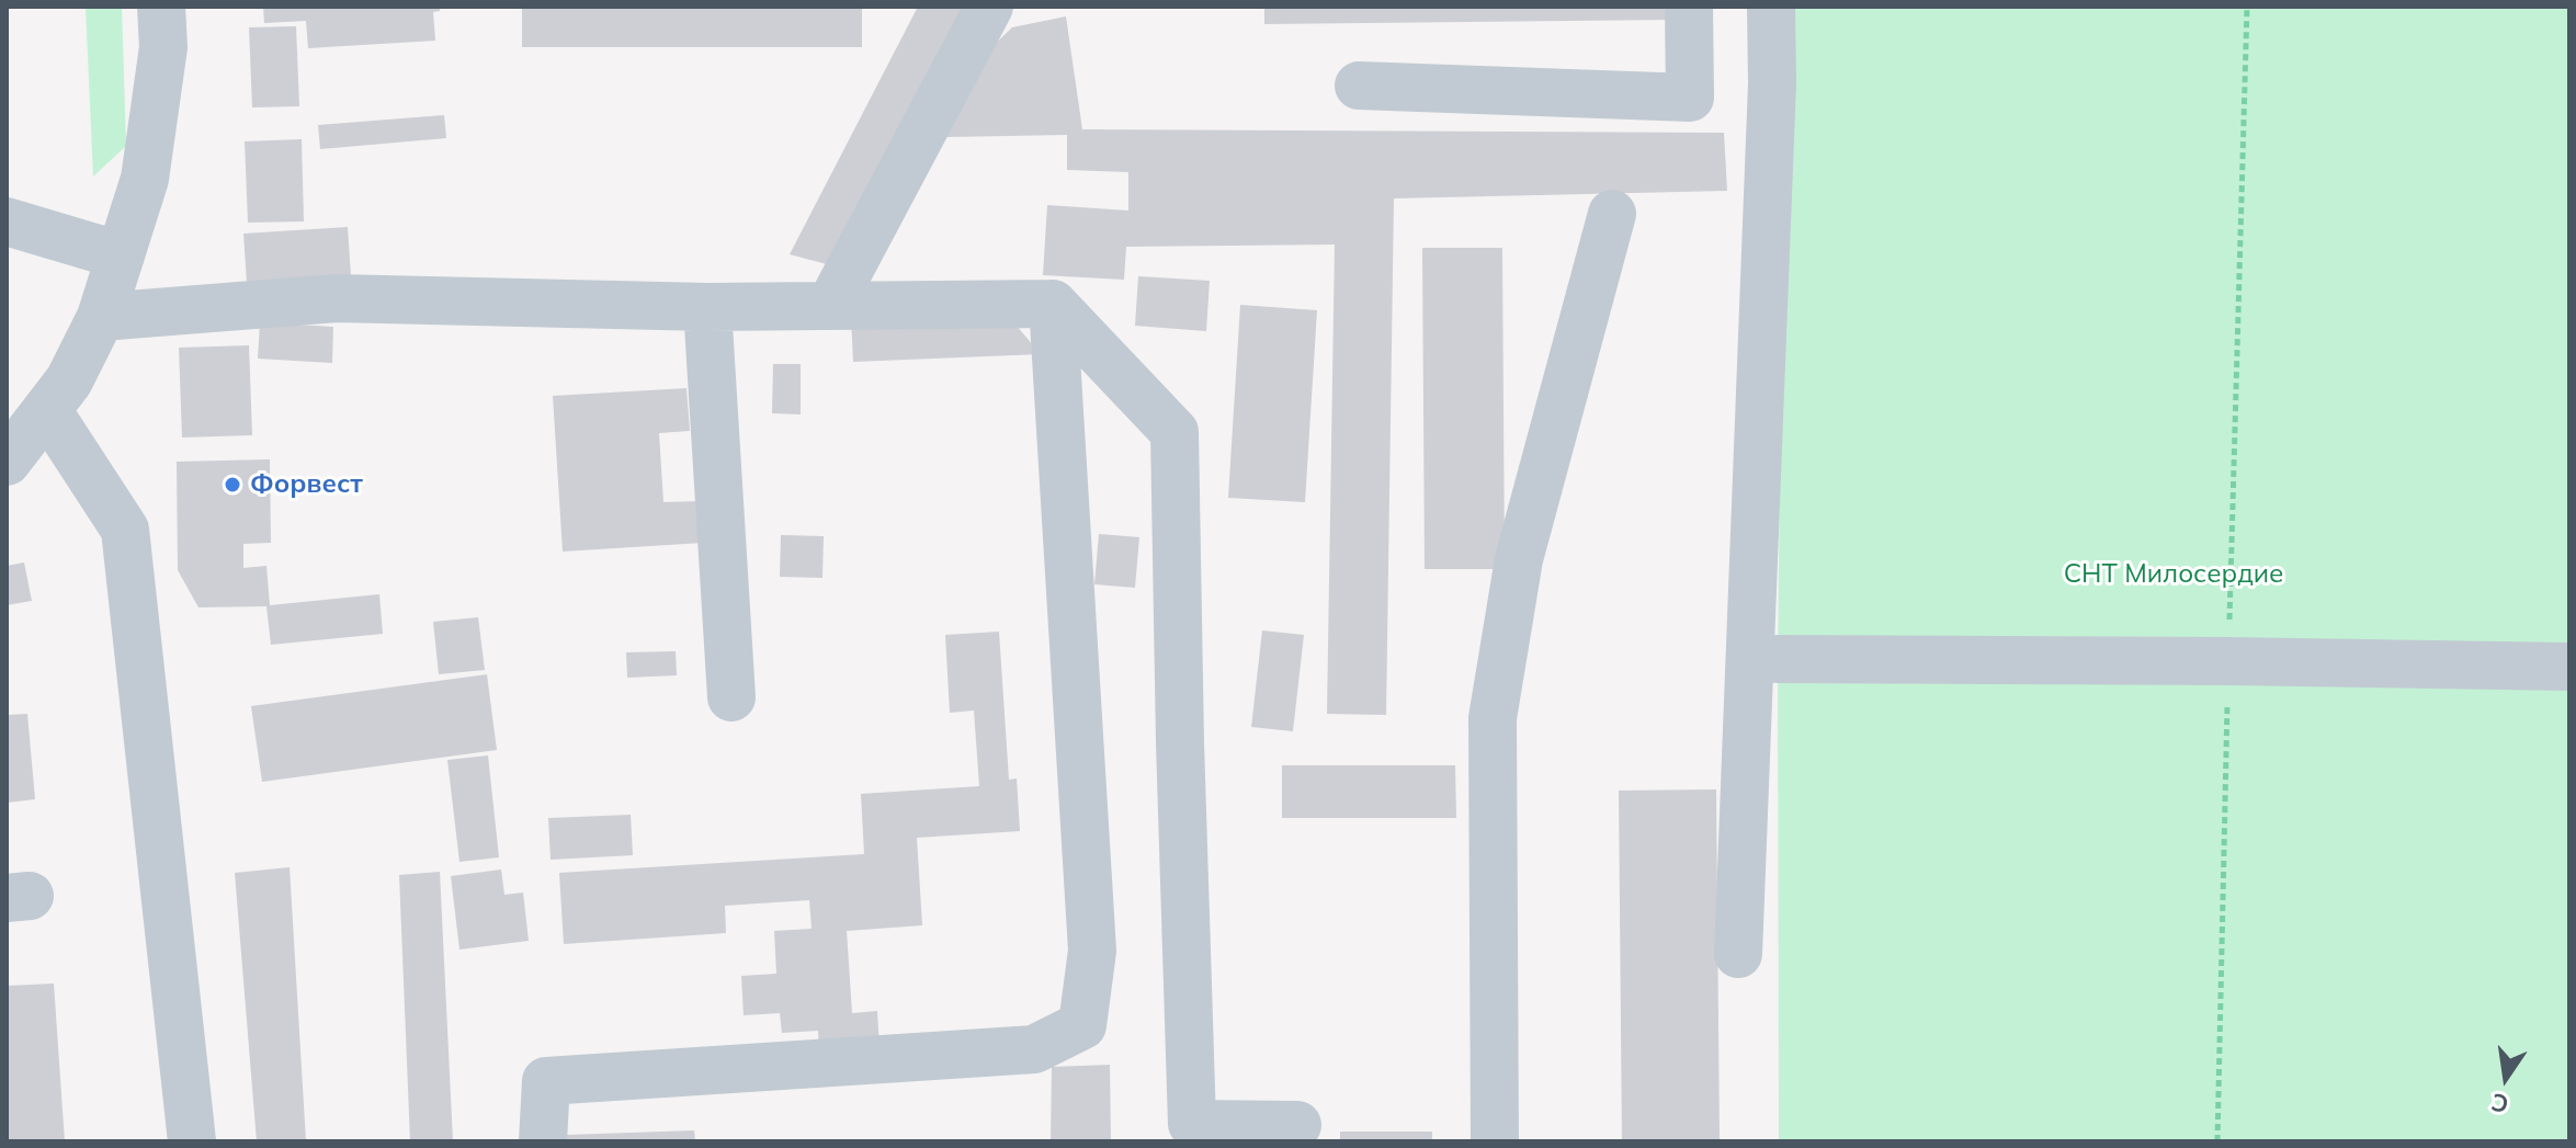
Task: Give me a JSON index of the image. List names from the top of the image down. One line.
{"parks":["СНТ Милосердие"],"places":["Форвест"],"north":"bottom"}
